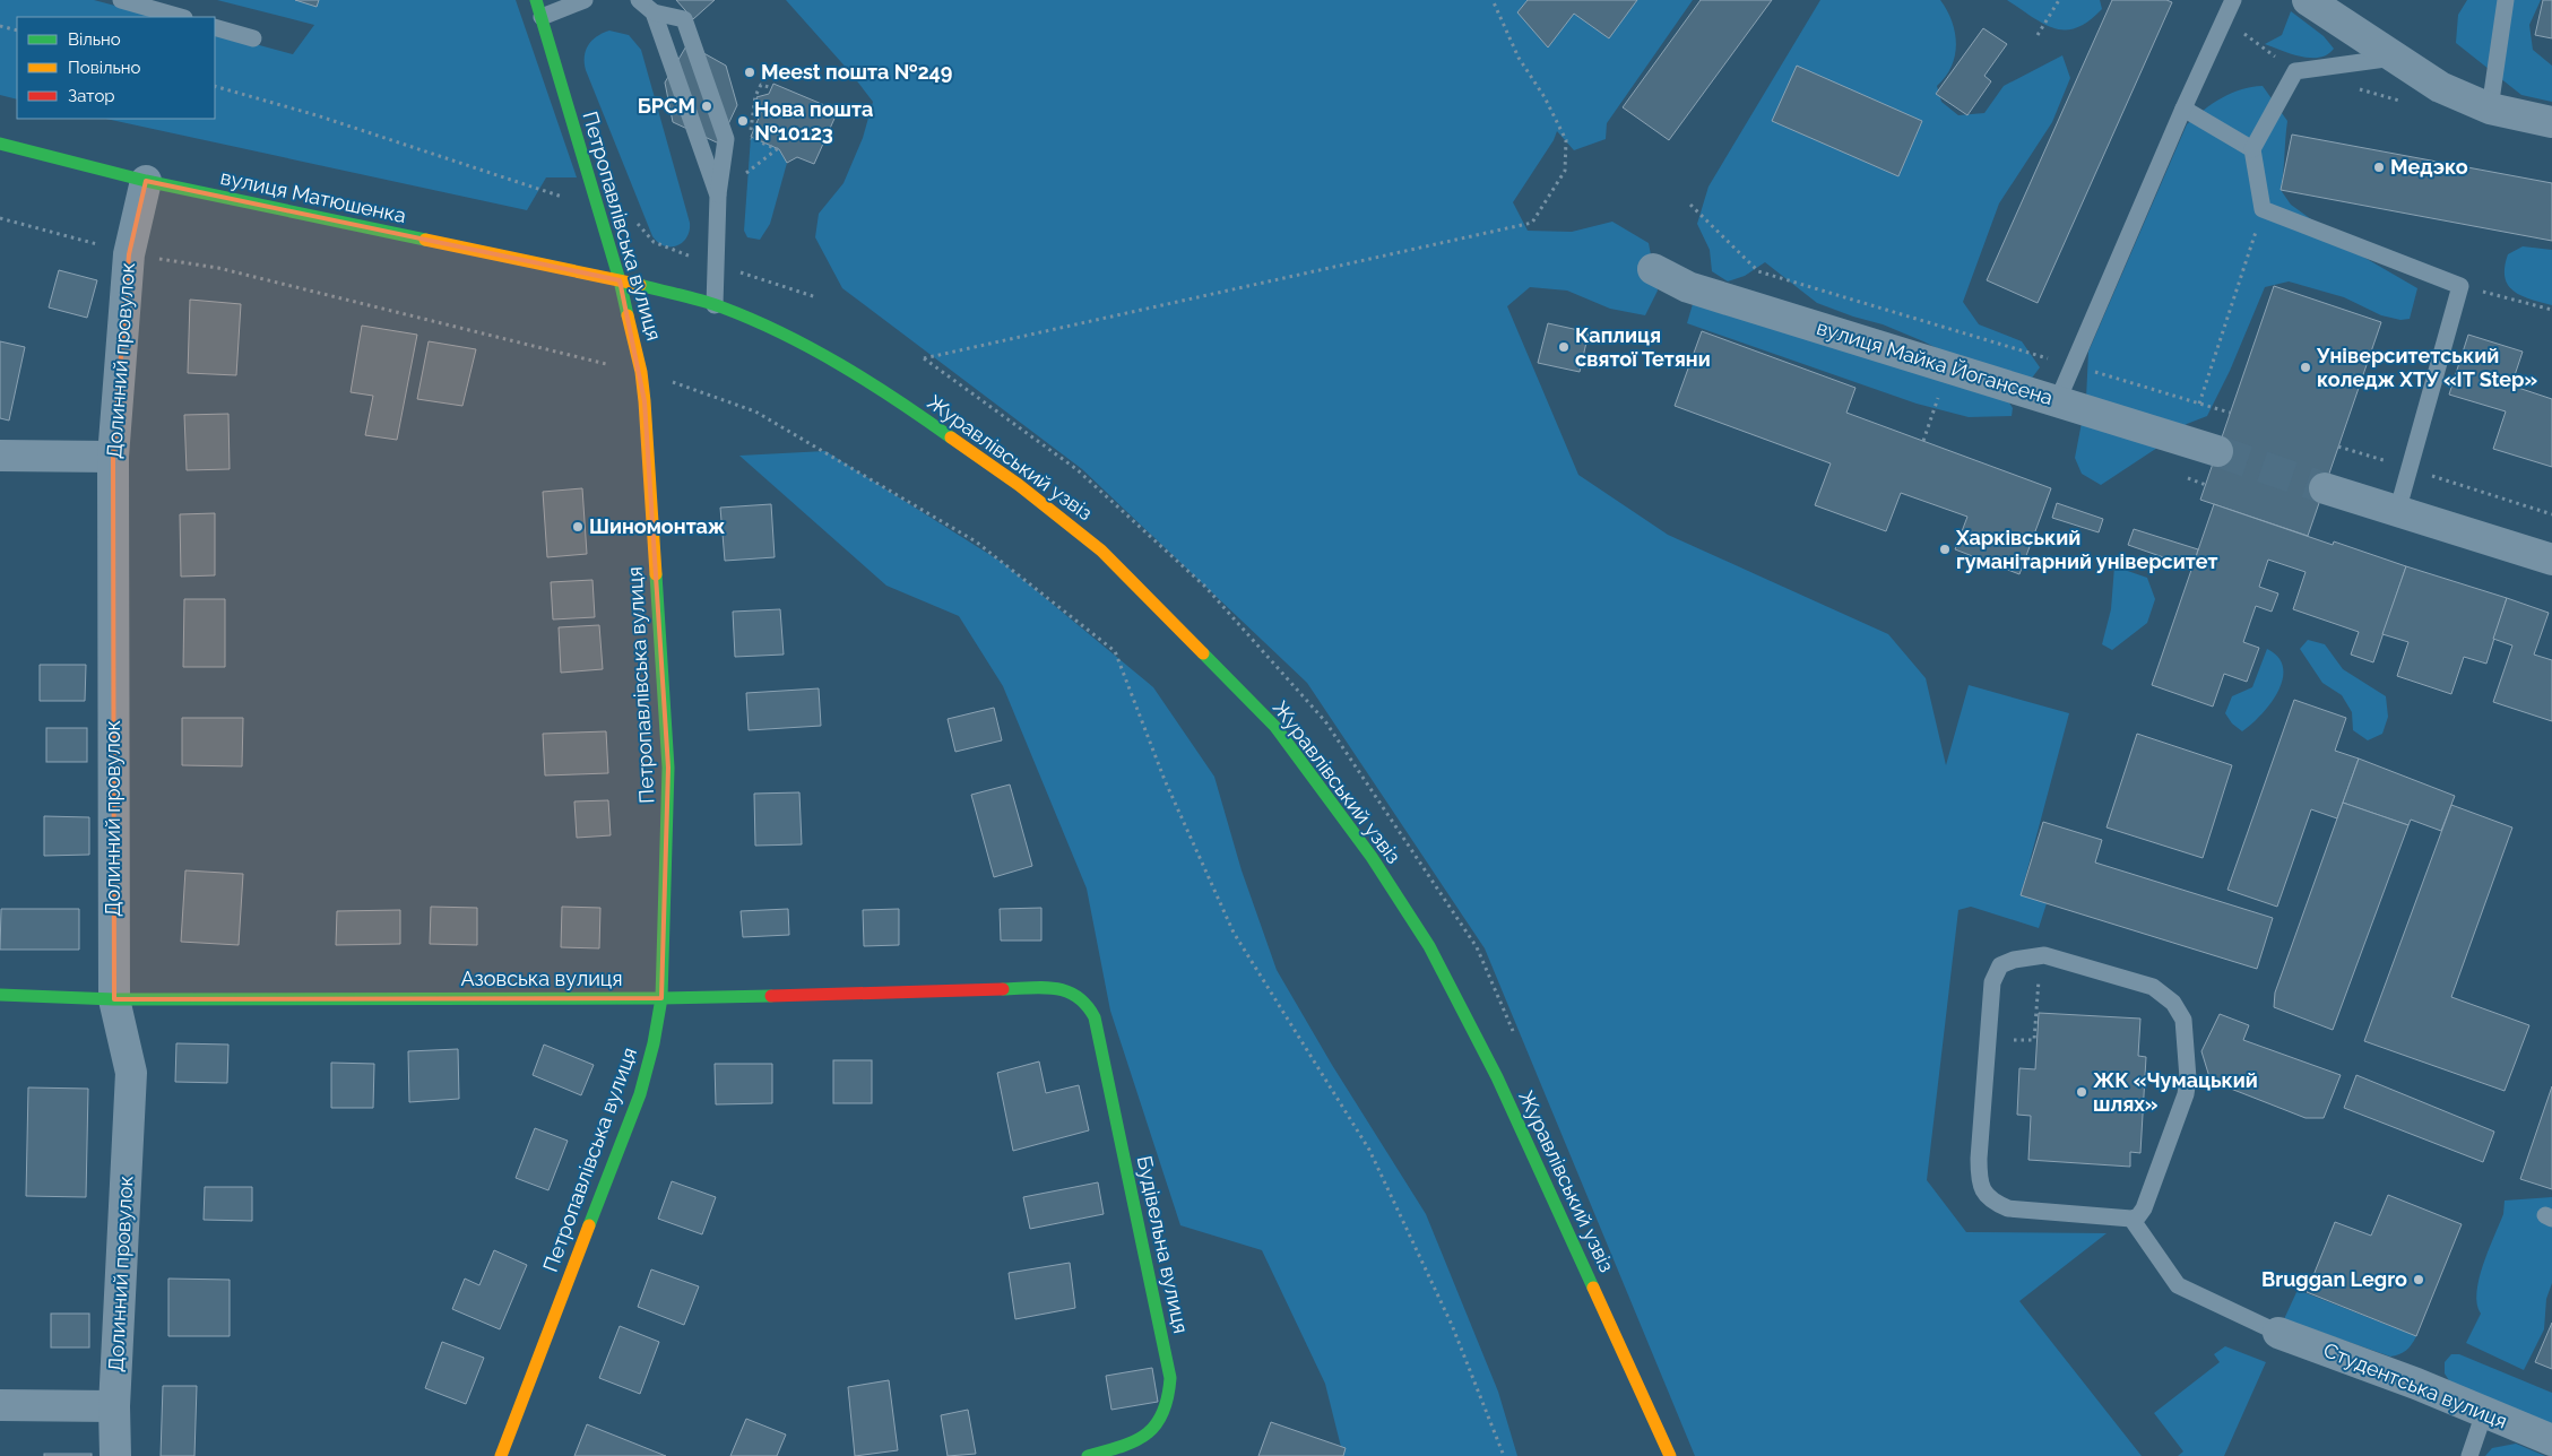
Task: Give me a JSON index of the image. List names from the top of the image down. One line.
{"streets":{"street":["вулиця Матюшенка","Петропавлівська вулиця","Долинний провулок","вулиця Майка Йогансена","Журавлівський узвіз","Азовська вулиця","Будівельна вулиця","Студентська вулиця"]},"crossings":[["вулиця Матюшенка","Петропавлівська вулиця"],["вулиця Матюшенка","Долинний провулок"],["вулиця Матюшенка","Журавлівський узвіз"],["Петропавлівська вулиця","Журавлівський узвіз"],["Петропавлівська вулиця","Азовська вулиця"],["Долинний провулок","Азовська вулиця"],["Азовська вулиця","Будівельна вулиця"]],"places":["Meest пошта №249","БРСМ","Нова пошта №10123","Медэко","Каплиця святої Тетяни","Університетський коледж ХТУ «IT Step»","Шиномонтаж","Харківський гуманітарний університет","ЖК «Чумацький шлях»","Bruggan Legro"],"legend":["Вільно","Повільно","Затор"]}
